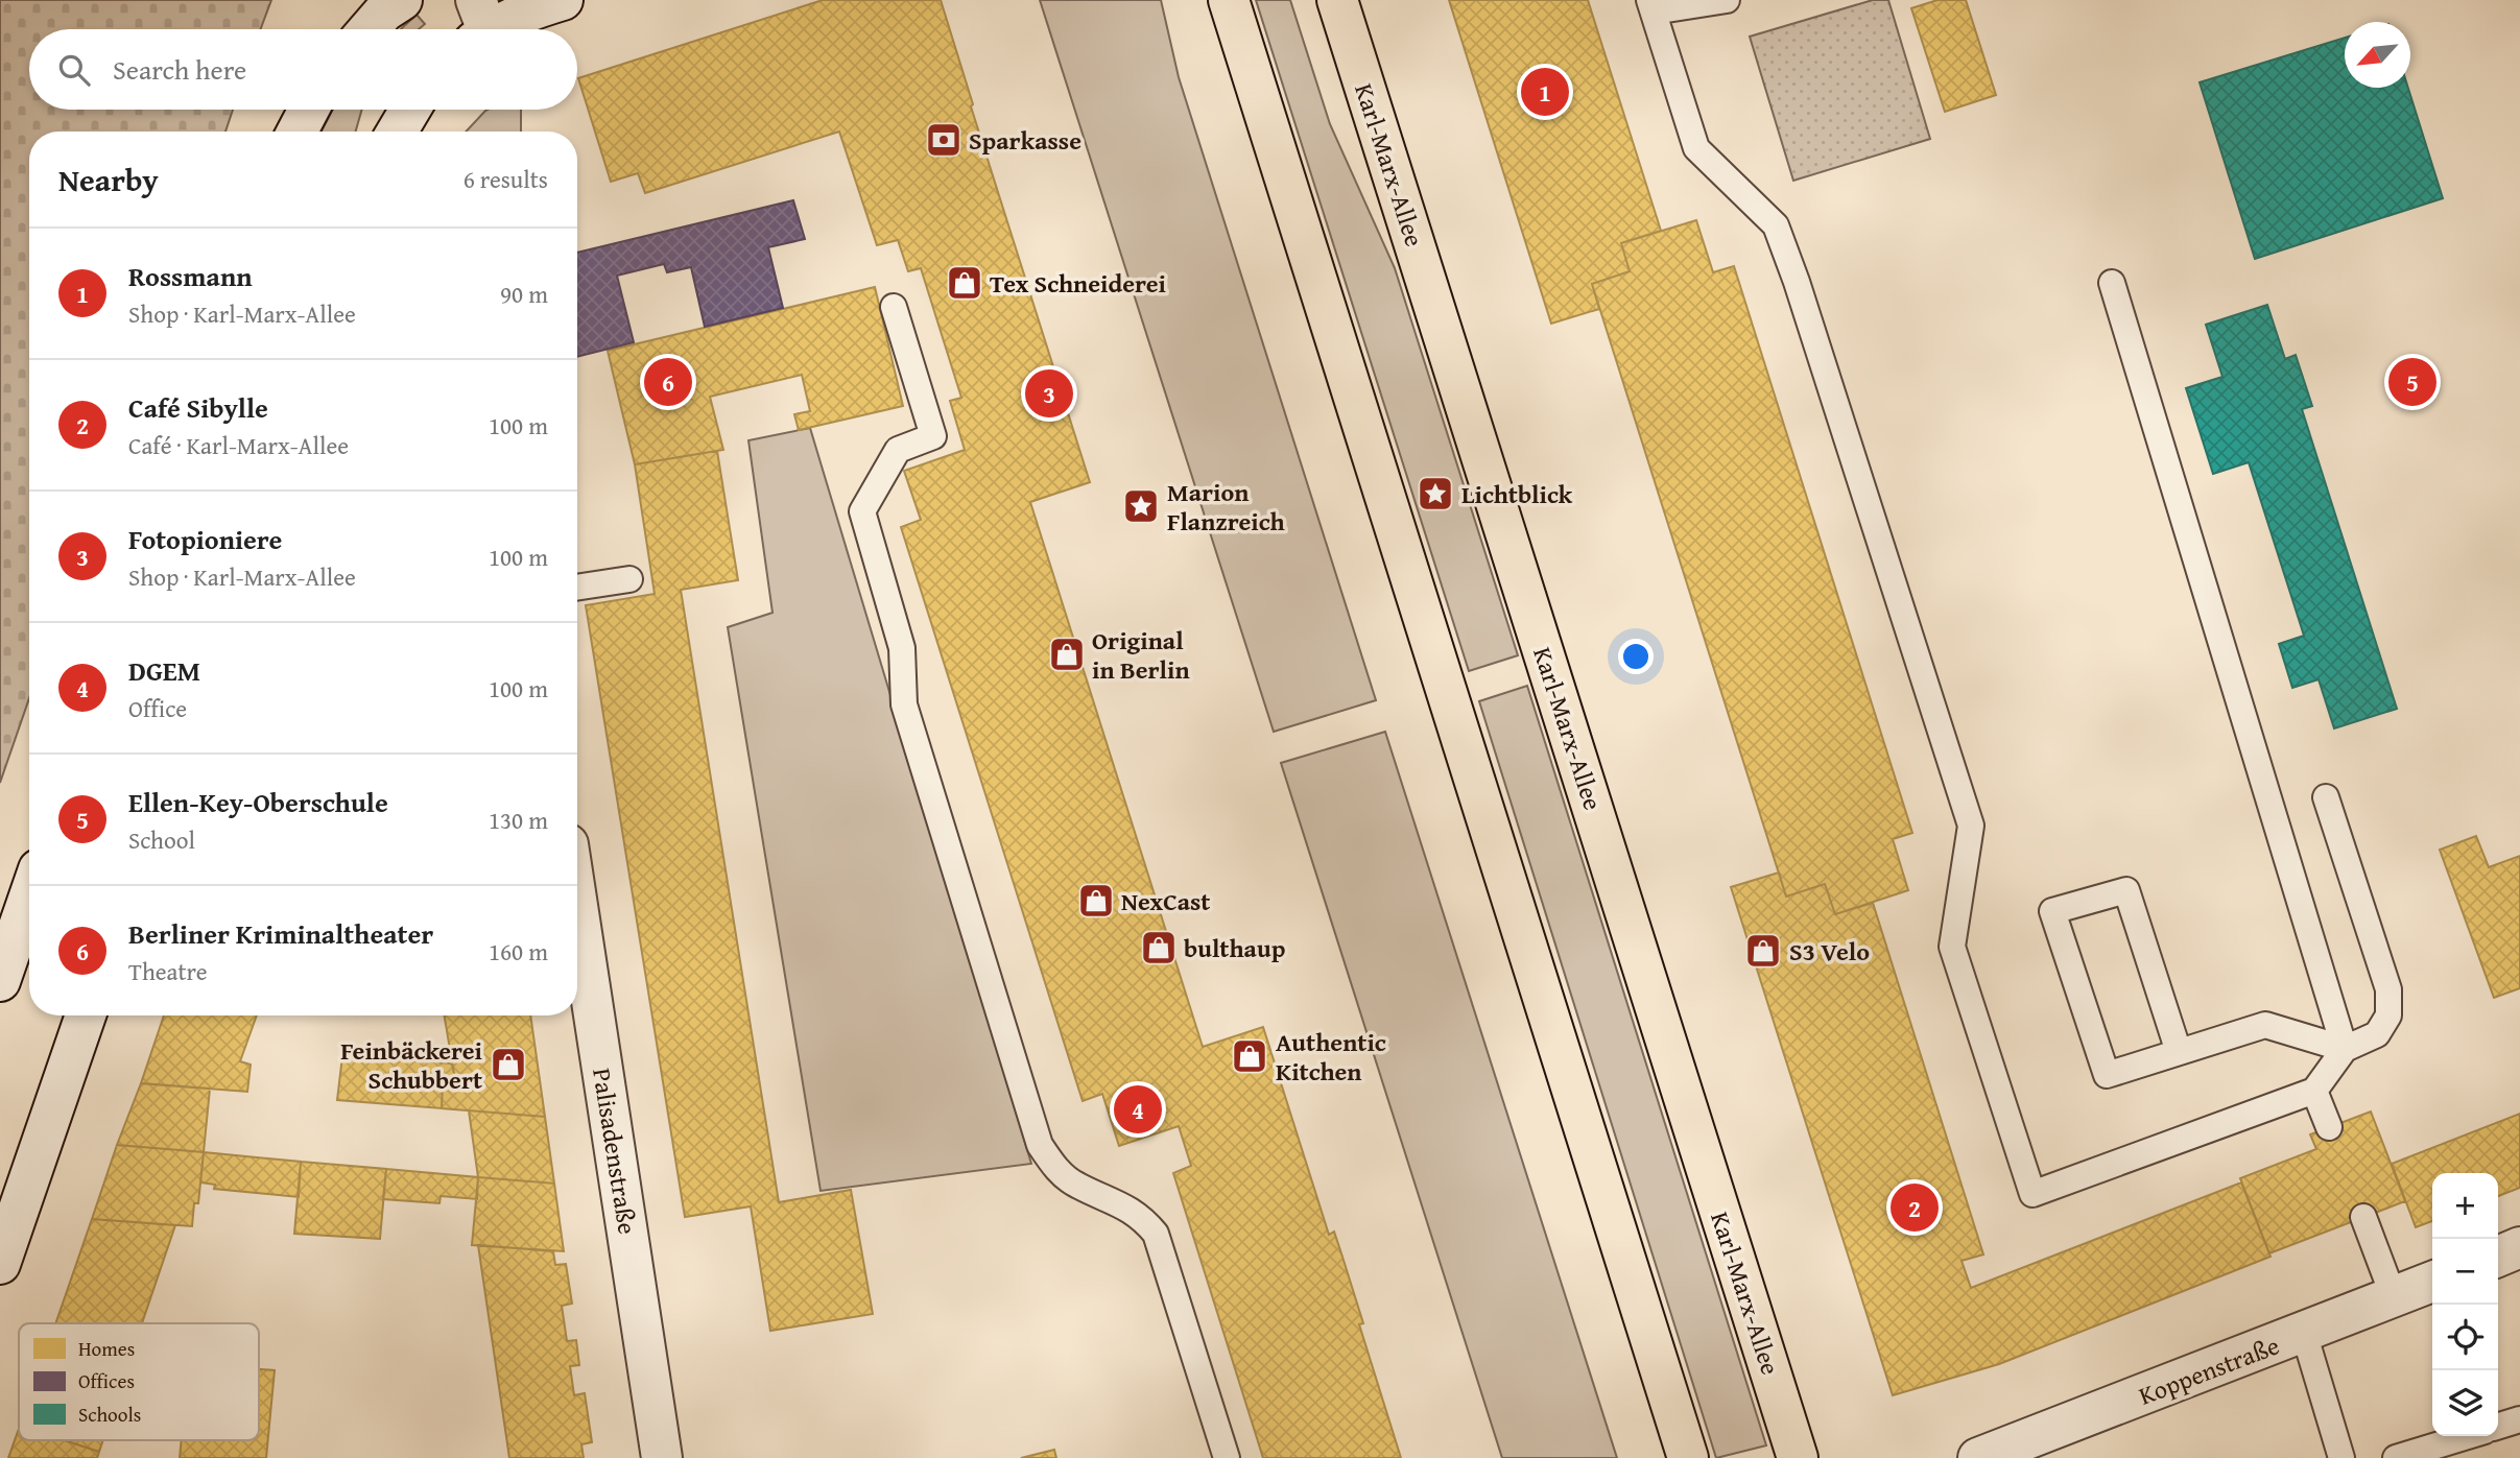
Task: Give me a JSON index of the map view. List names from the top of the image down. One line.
{"streets":{"main road":["Karl-Marx-Allee"],"street":["Palisadenstraße","Koppenstraße"]},"places":{"bank":["Sparkasse"],"shop":["Tex Schneiderei","Original in Berlin","NexCast","bulthaup","S3 Velo","Authentic Kitchen","Feinbäckerei Schubbert"],"place":["Lichtblick","Marion Flanzreich"]},"legend":["Homes","Offices","Schools"],"north":"bottom left","page":{"search":"Search here","pins":["1","5","6","3","4","2"],"heading":["Nearby","6 results"],"list":[{"mark":"1","name":"Rossmann","note":"Shop · Karl-Marx-Allee","value":"90 m"},{"mark":"2","name":"Café Sibylle","note":"Café · Karl-Marx-Allee","value":"100 m"},{"mark":"3","name":"Fotopioniere","note":"Shop · Karl-Marx-Allee","value":"100 m"},{"mark":"4","name":"DGEM","note":"Office","value":"100 m"},{"mark":"5","name":"Ellen-Key-Oberschule","note":"School","value":"130 m"},{"mark":"6","name":"Berliner Kriminaltheater","note":"Theatre","value":"160 m"}],"map_buttons":["+","−"]}}
